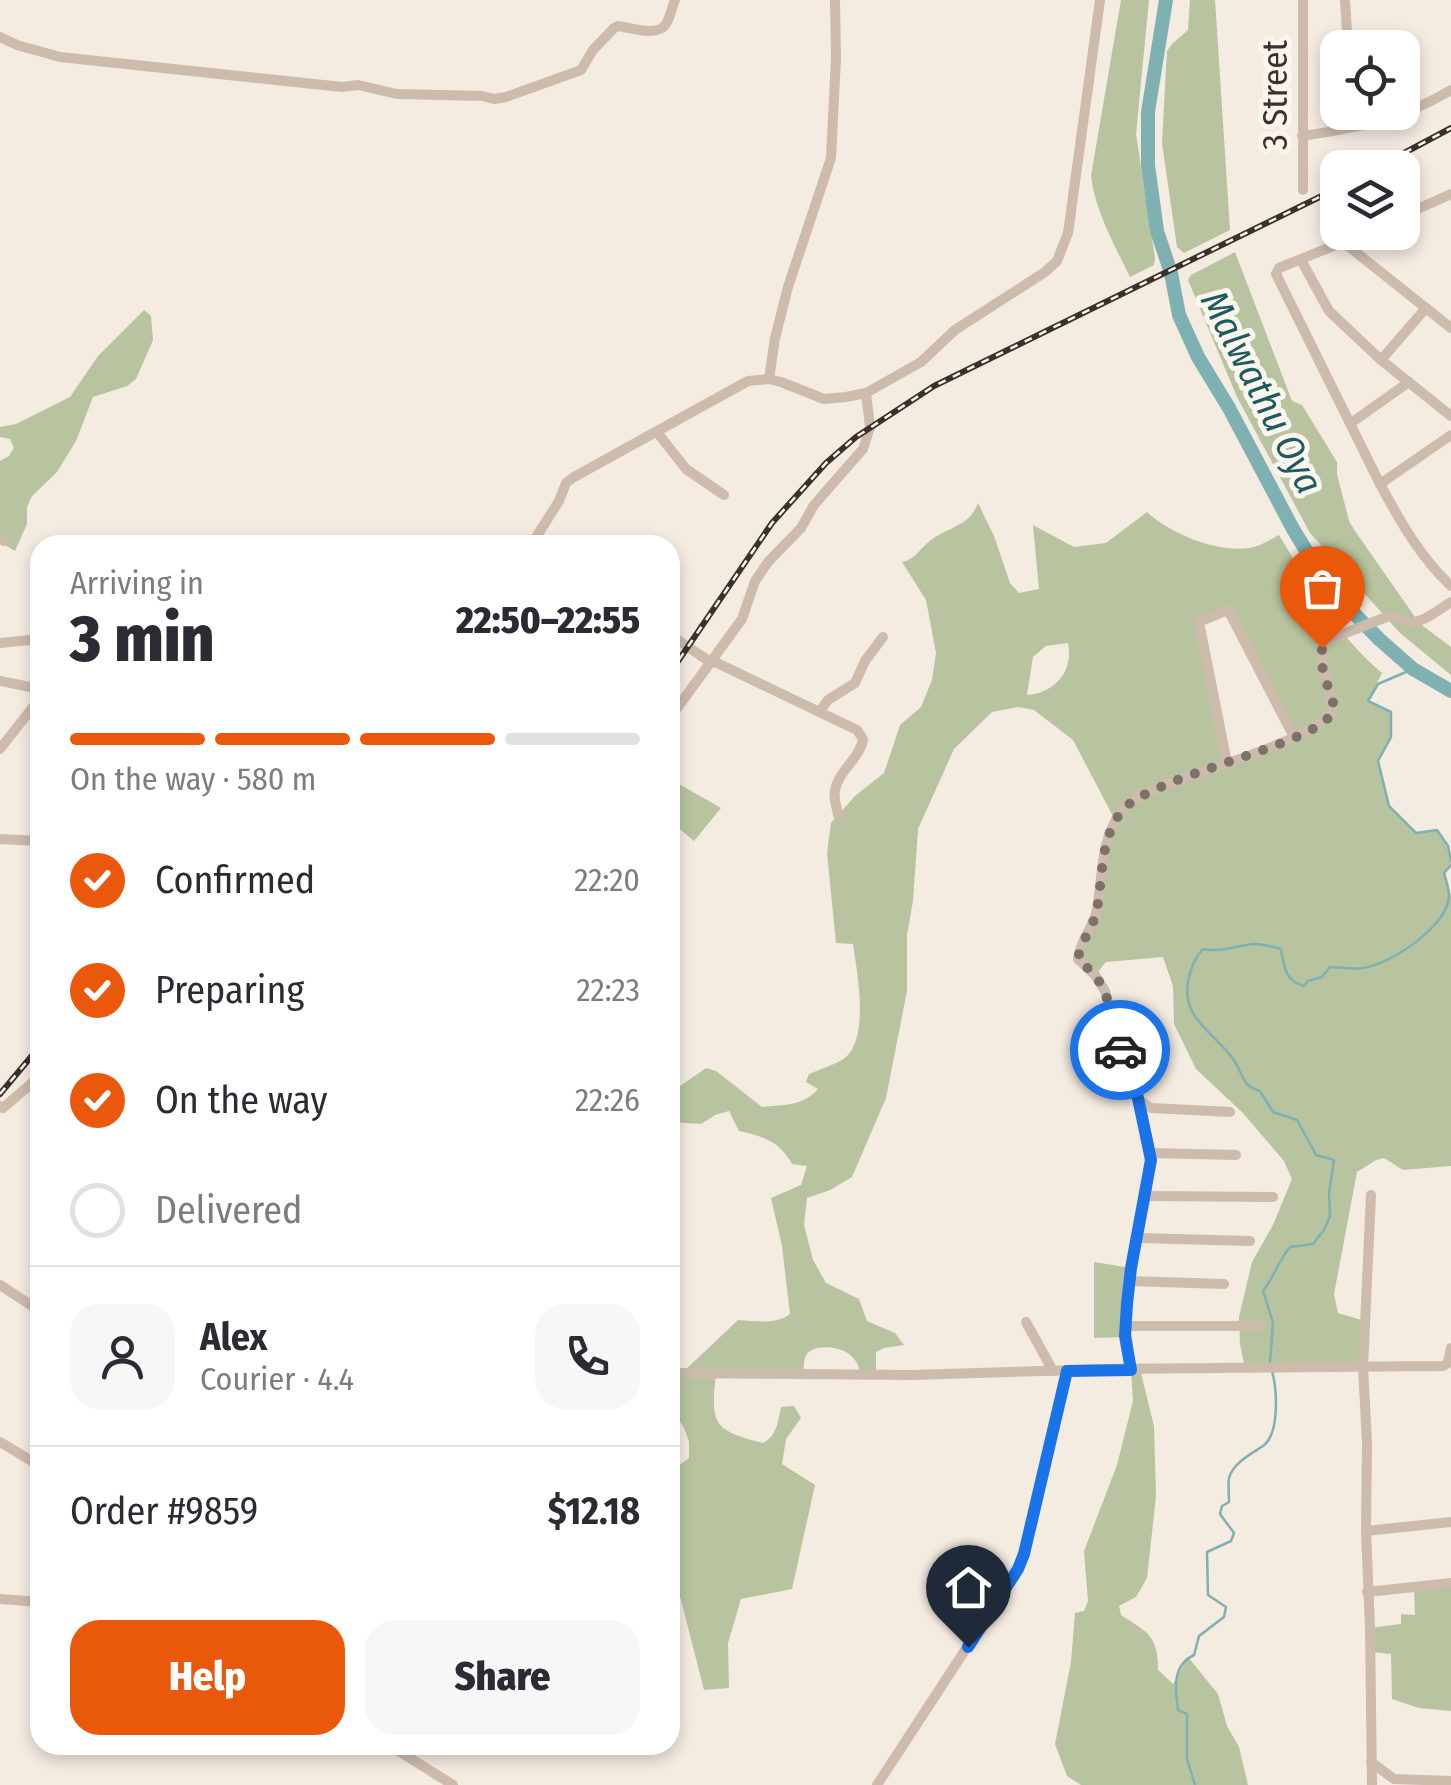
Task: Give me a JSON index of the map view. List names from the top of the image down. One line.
{"streets":{"street":["3 Street"]},"water":["Malwathu Oya"],"page":{"heading":["3 min","Arriving in","22:50–22:55"],"panel":["Alex","Courier · 4.4","Order #9859","$12.18"],"bar":"On the way · 580 m","list":[["Confirmed","22:20"],["Preparing","22:23"],["On the way","22:26"],"Delivered"],"buttons":["Help","Share"]}}
